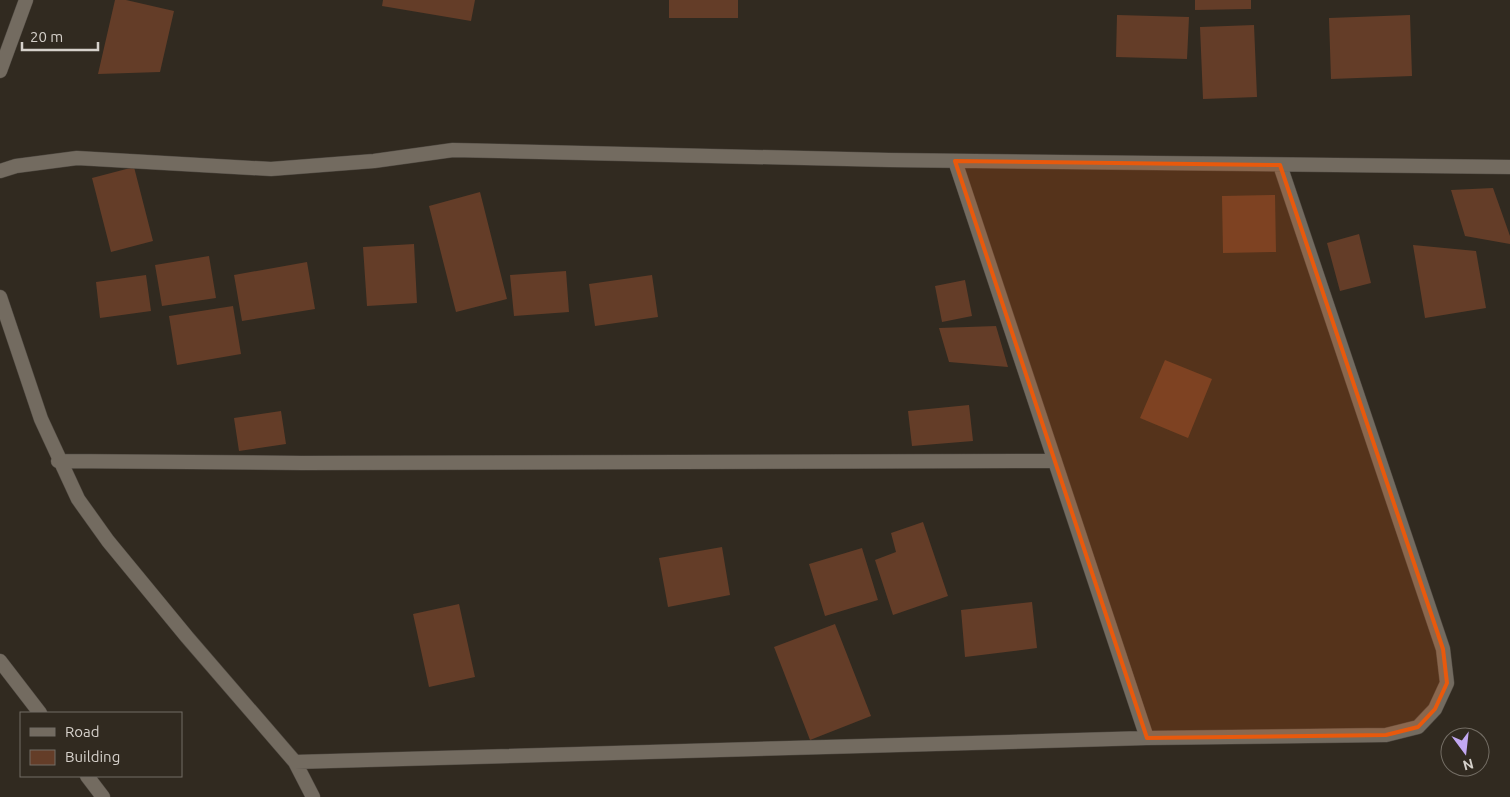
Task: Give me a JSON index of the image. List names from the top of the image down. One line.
{"legend":["Road","Building"],"scale_bar":"20 m","north":"bottom"}
